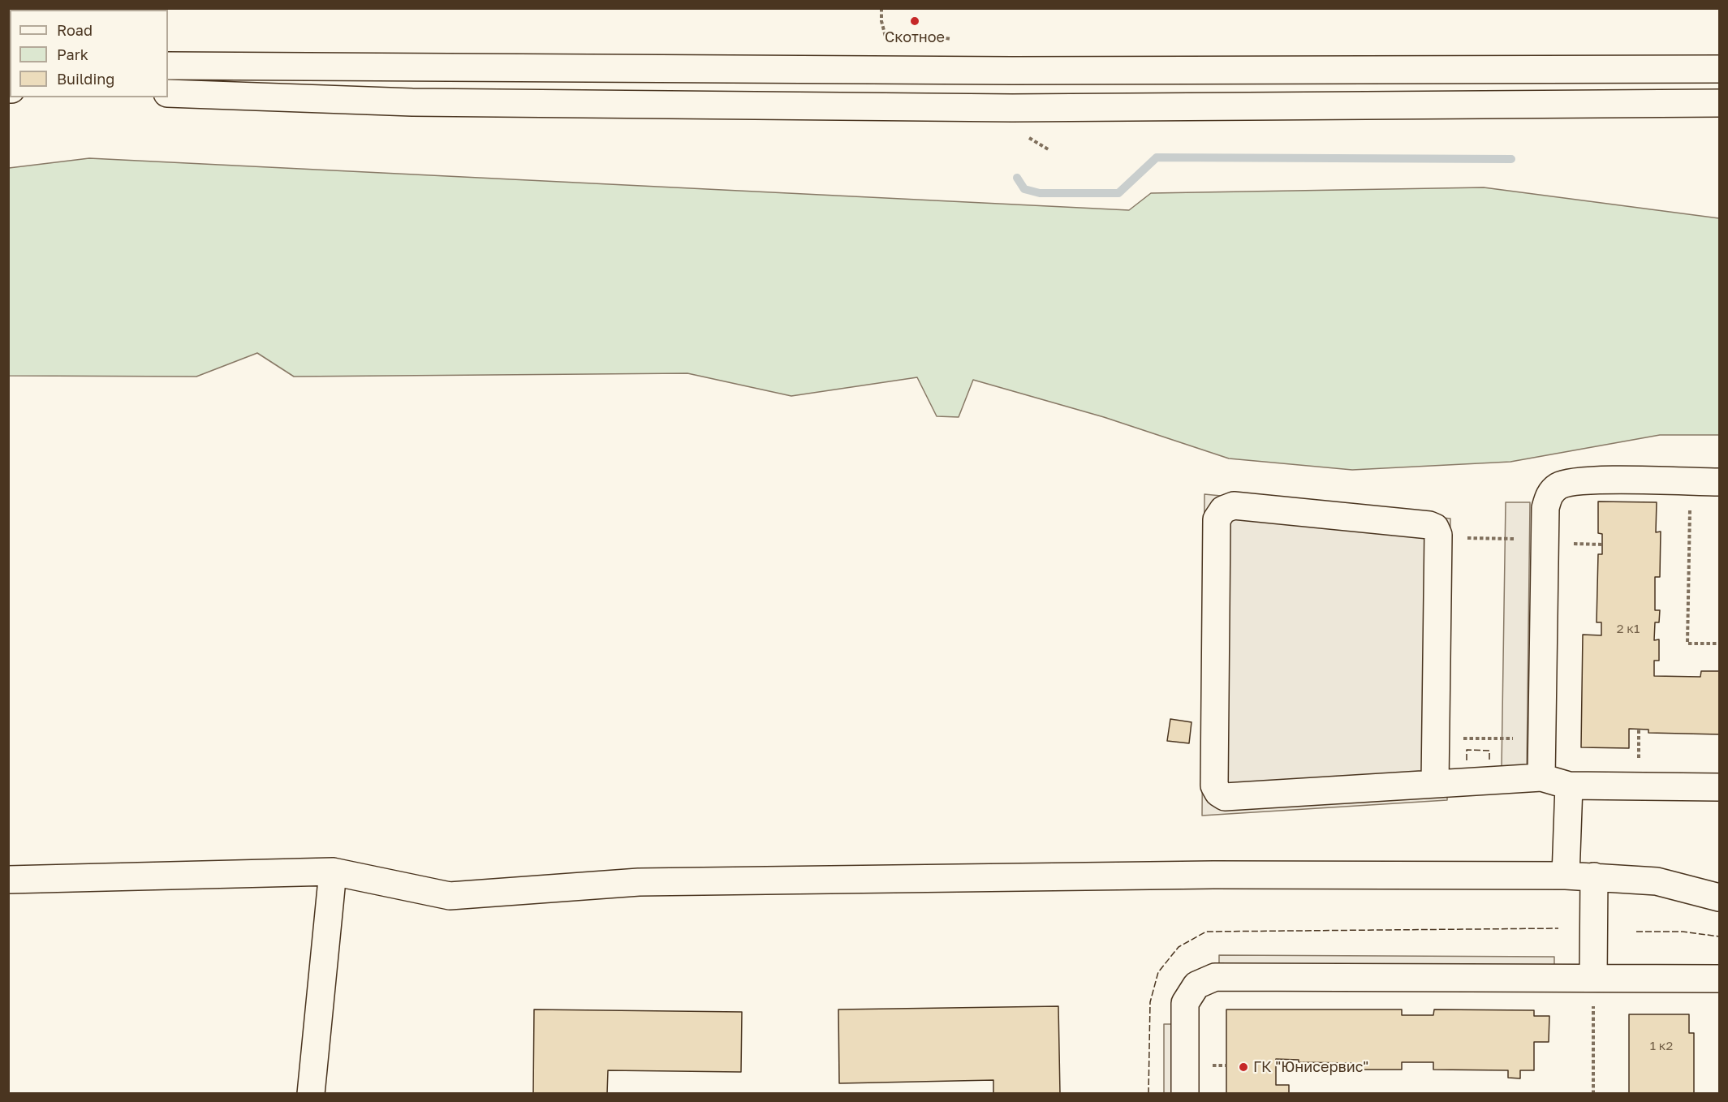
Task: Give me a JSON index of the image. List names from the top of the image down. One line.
{"places":["Скотное","ГК \"Юнисервис\""],"house_numbers":["2 к1","1 к2"],"legend":["Road","Park","Building"]}
